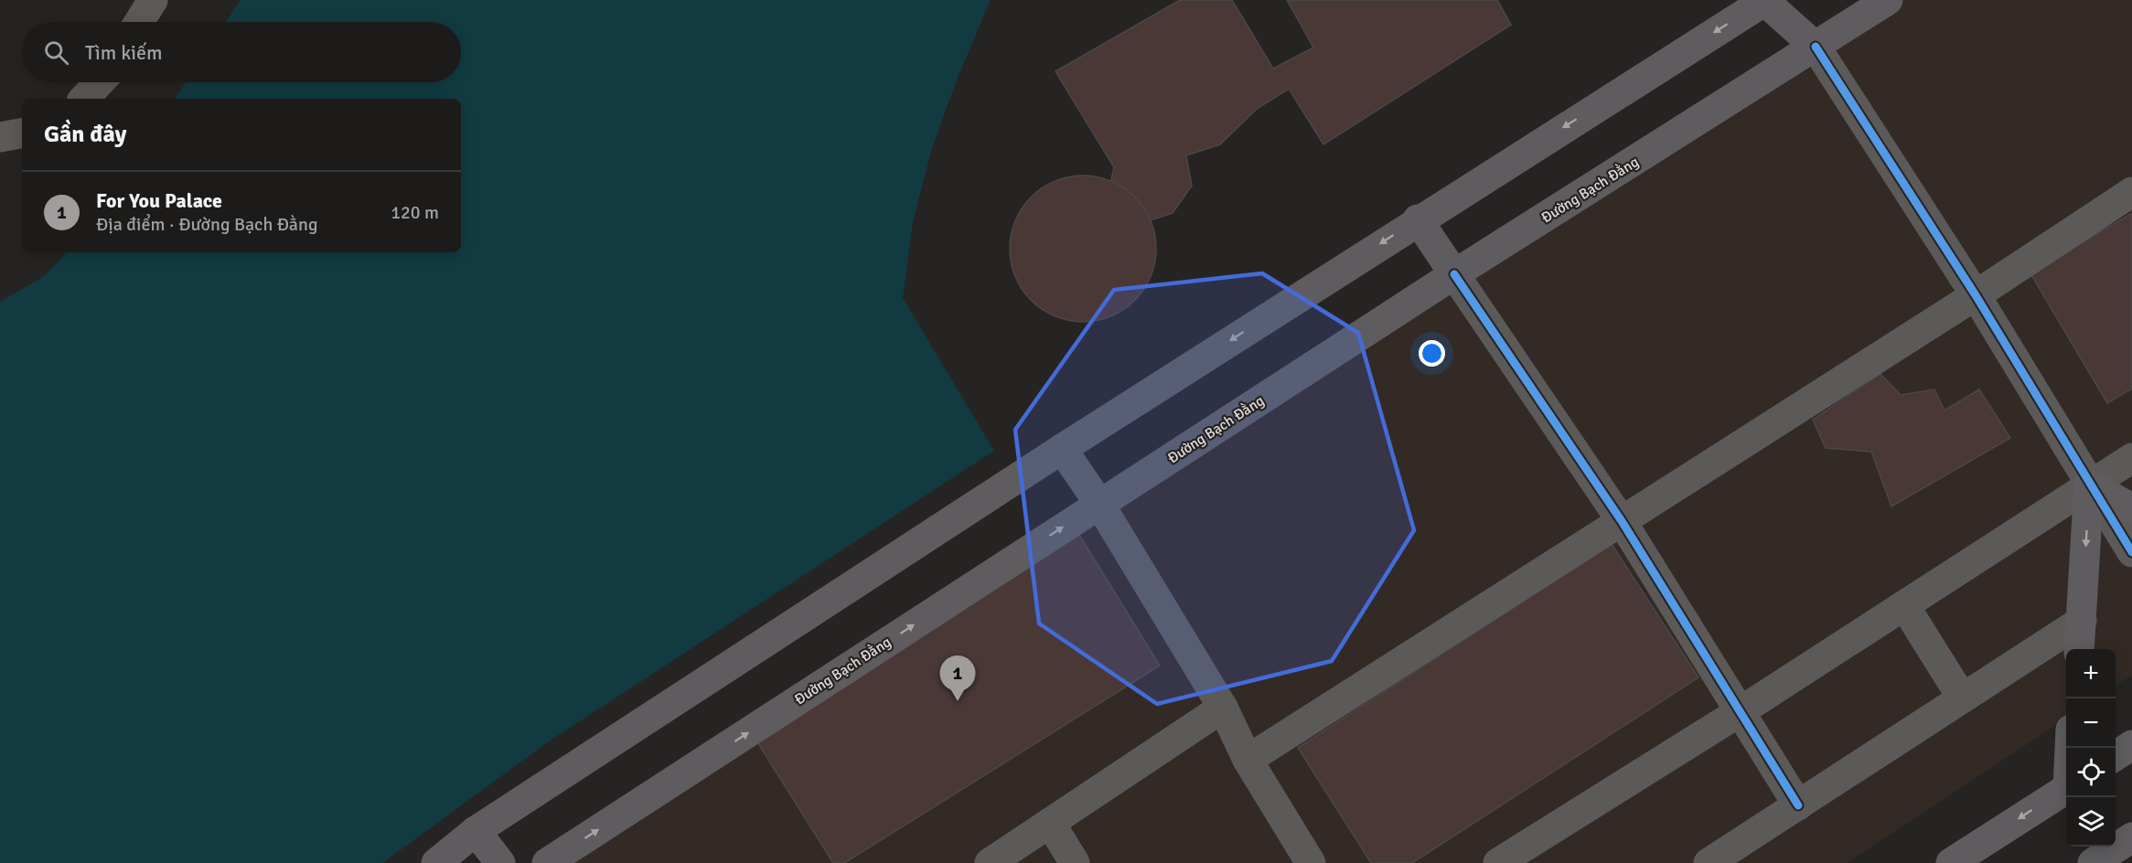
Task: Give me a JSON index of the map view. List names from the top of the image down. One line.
{"streets":{"main road":["Đường Bạch Đằng"]},"page":{"search":"Tìm kiếm","heading":"Gần đây","list":[{"mark":"1","name":"For You Palace","note":"Địa điểm · Đường Bạch Đằng","value":"120 m"}],"map_buttons":["+","−"],"pins":"1"}}
